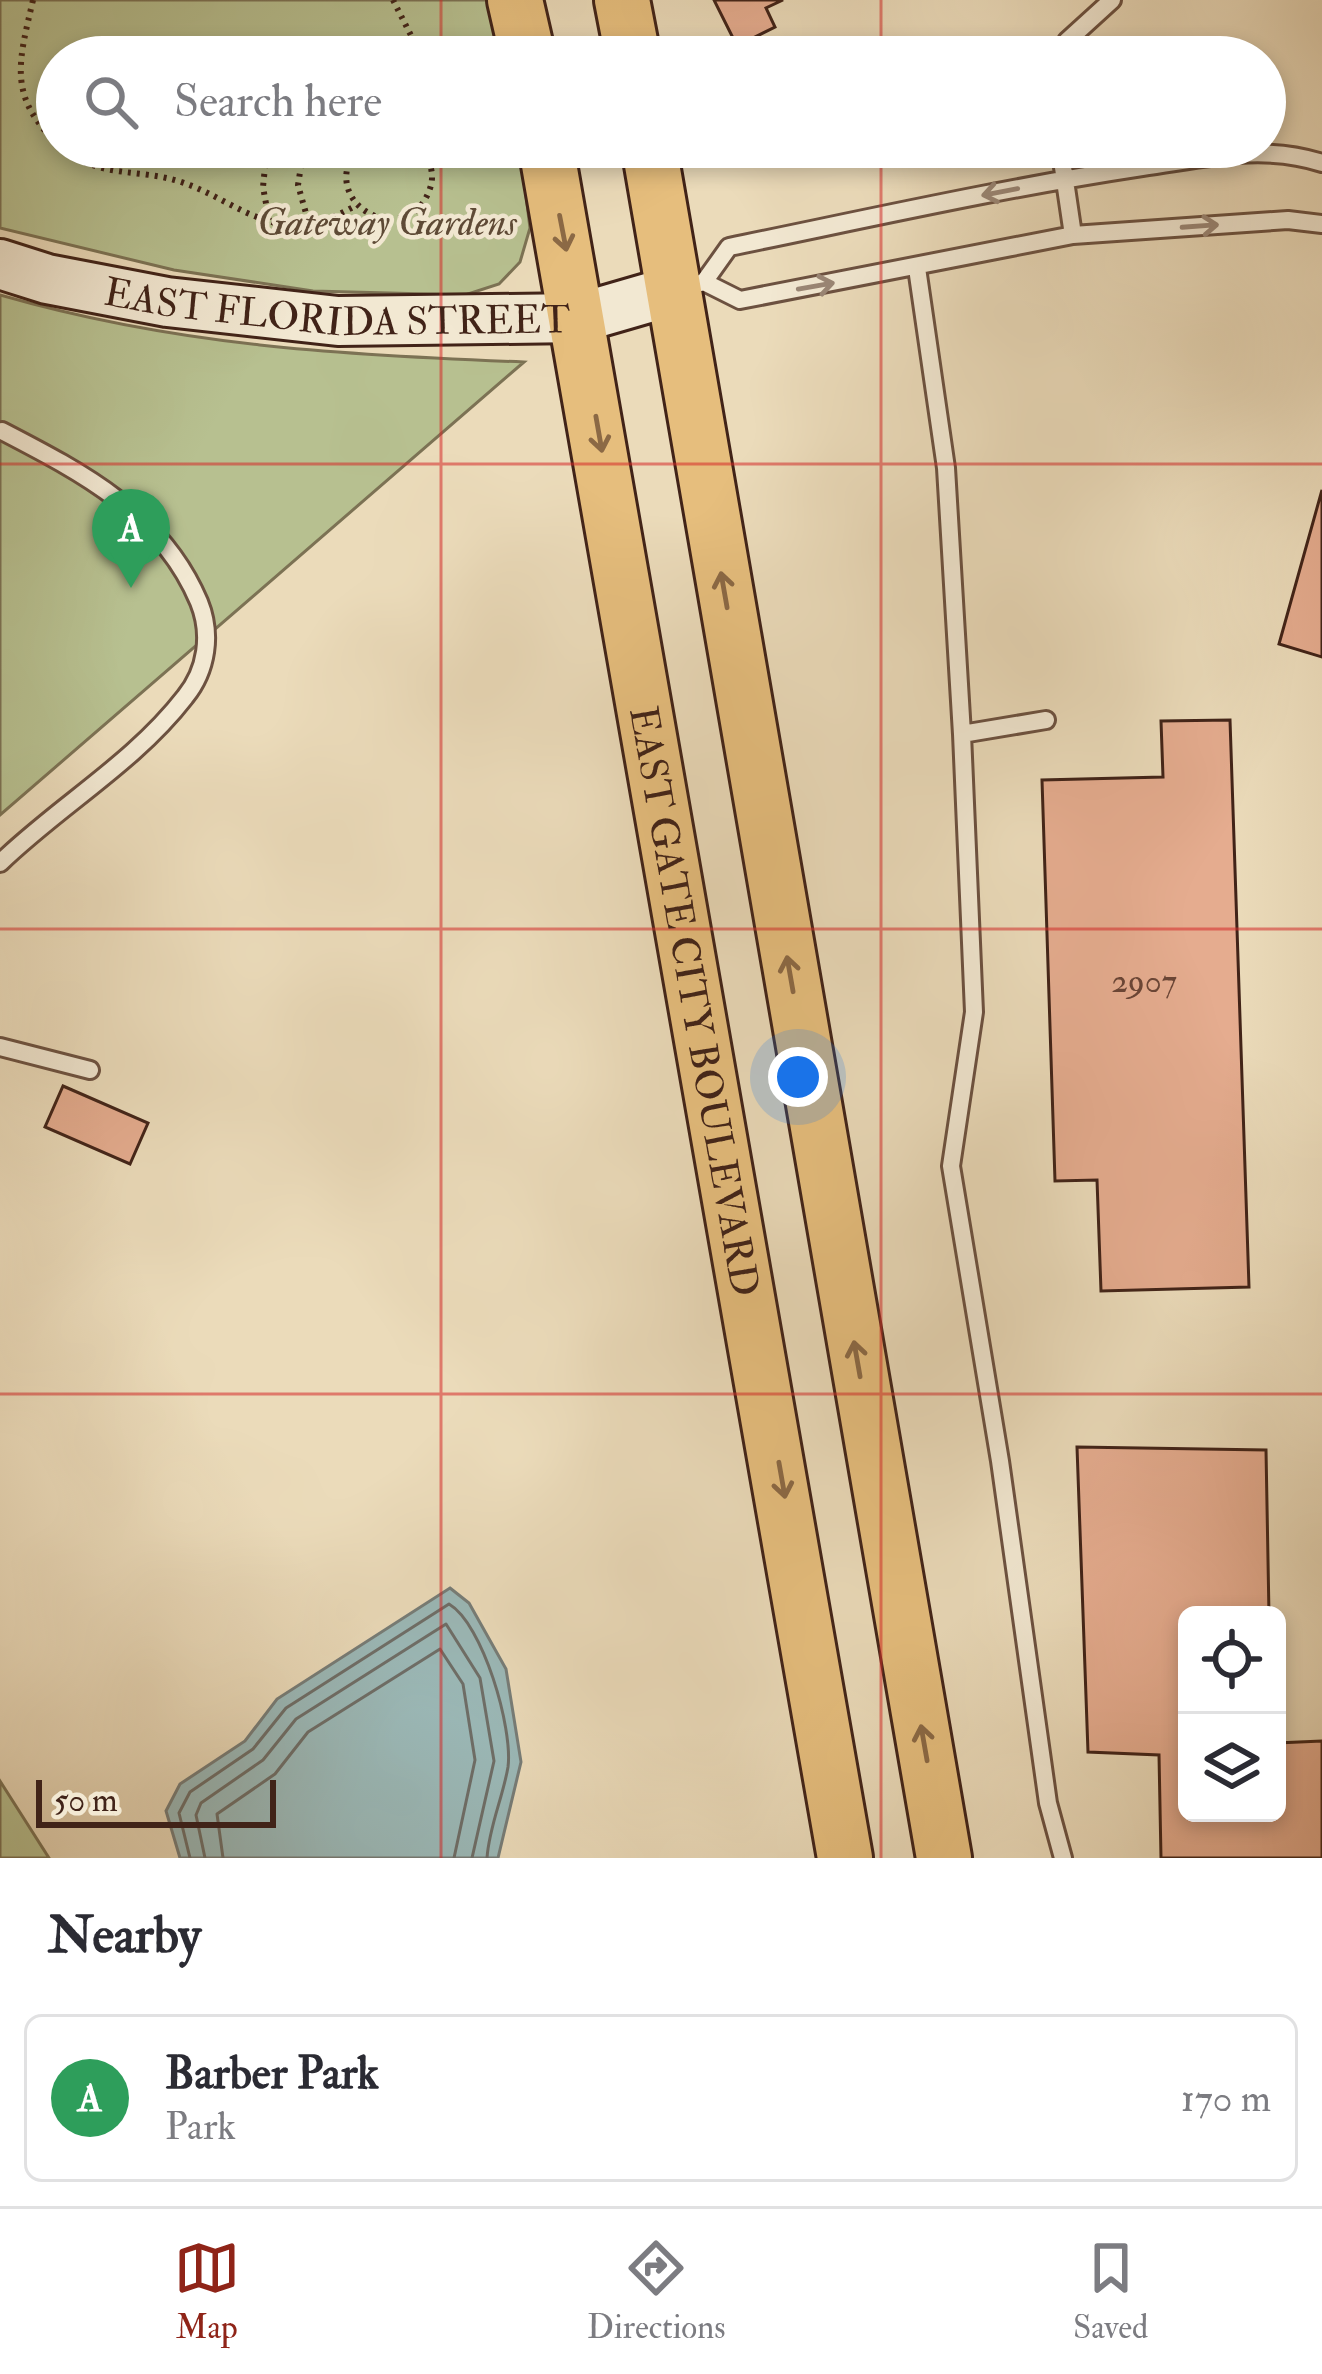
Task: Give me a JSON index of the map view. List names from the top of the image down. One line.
{"streets":{"main road":["EAST FLORIDA STREET","EAST GATE CITY BOULEVARD"]},"crossings":[["EAST FLORIDA STREET","EAST GATE CITY BOULEVARD"]],"parks":["Gateway Gardens"],"house_numbers":["2907"],"scale_bar":"50 m","page":{"search":"Search here","pins":"A","scale":"50 m","heading":"Nearby","list":[{"mark":"A","name":"Barber Park","note":"Park","value":"170 m"}],"nav":["Map","Directions","Saved"]}}
